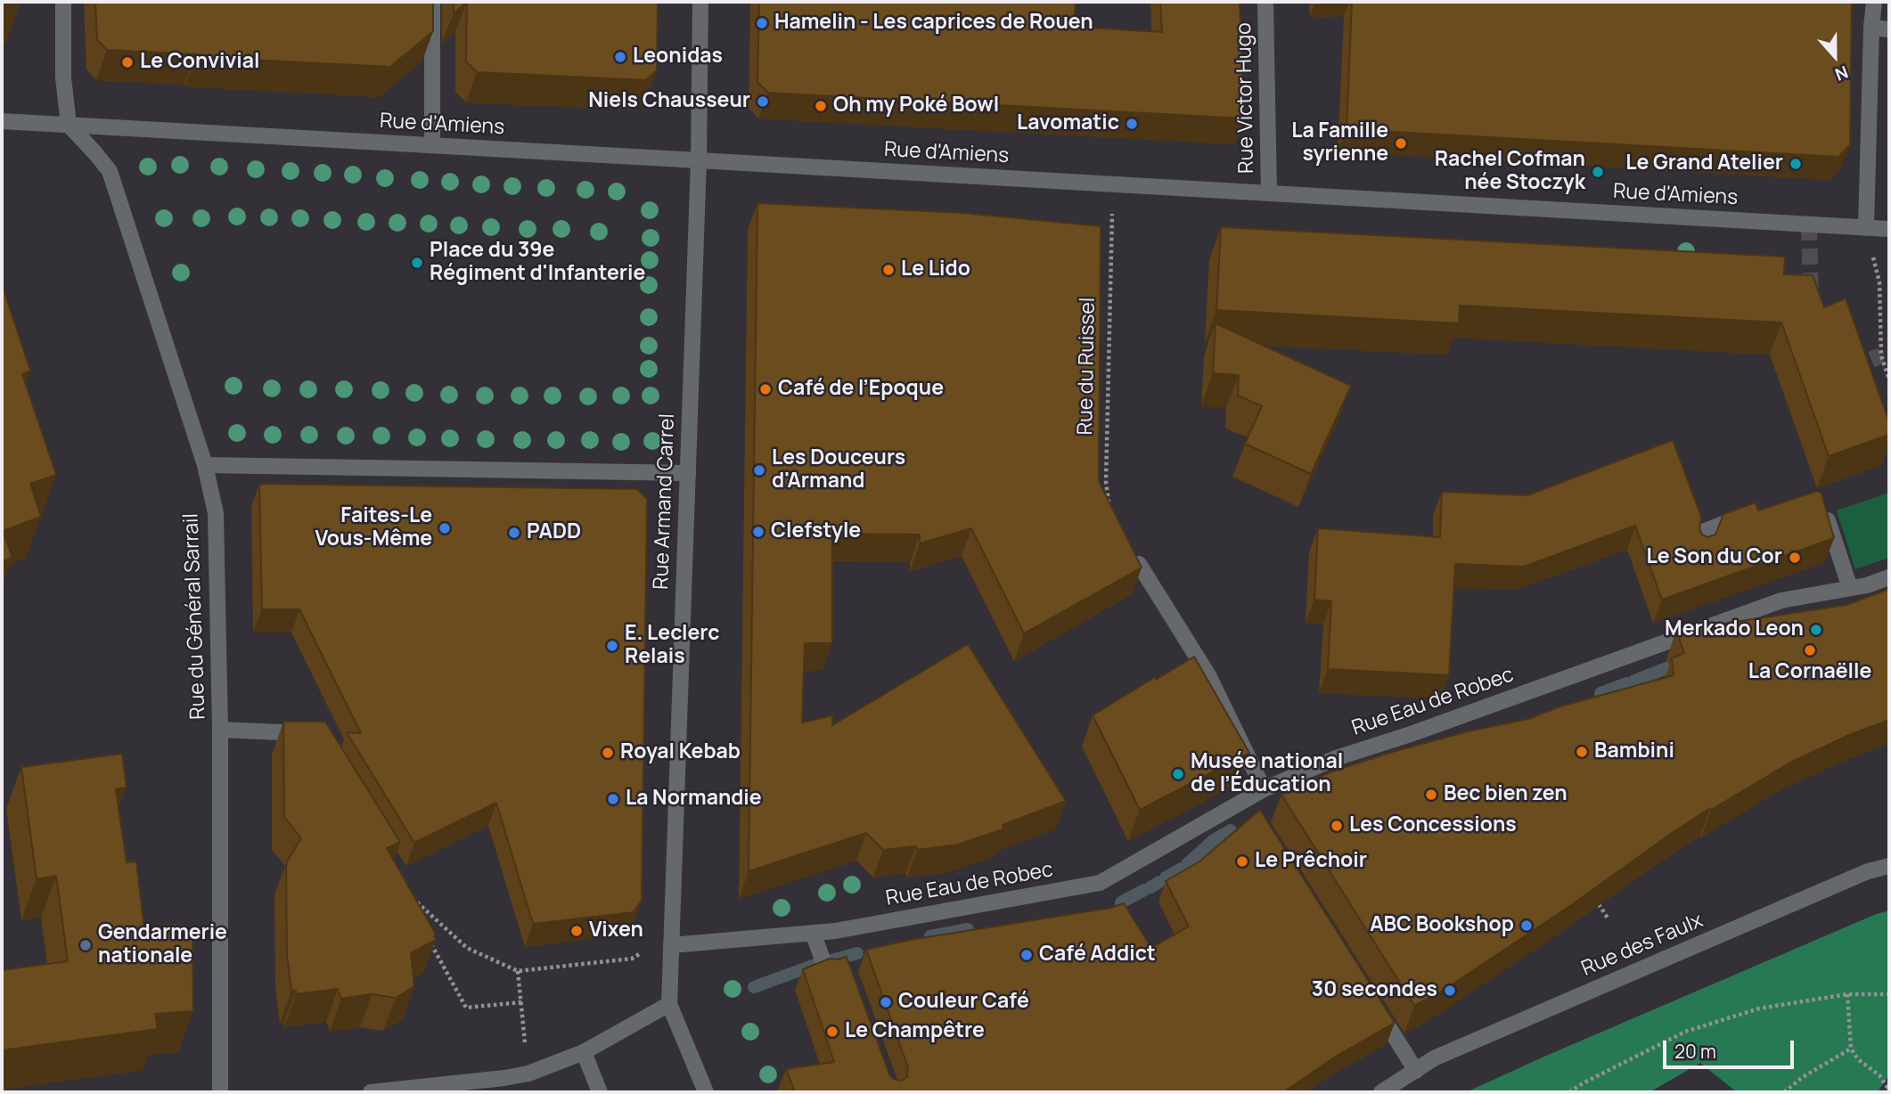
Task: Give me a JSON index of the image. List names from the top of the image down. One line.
{"streets":{"street":["Rue Victor Hugo","Rue d'Amiens","Rue Armand Carrel","Rue du Général Sarrail","Rue Eau de Robec","Rue des Faulx"],"path":["Rue du Ruissel"]},"crossings":[["Rue Victor Hugo","Rue d'Amiens"],["Rue d'Amiens","Rue du Ruissel"],["Rue d'Amiens","Rue Armand Carrel"],["Rue Armand Carrel","Rue Eau de Robec"]],"places":["Hamelin - Les caprices de Rouen","Leonidas","Le Convivial","Niels Chausseur","Oh my Poké Bowl","Lavomatic","La Famille syrienne","Le Grand Atelier","Rachel Cofman née Stoczyk","Place du 39e Régiment d'Infanterie","Le Lido","Café de l’Epoque","Les Douceurs d'Armand","Faites-Le Vous-Même","Clefstyle","PADD","Le Son du Cor","Merkado Leon","E. Leclerc Relais","La Cornaëlle","Bambini","Royal Kebab","Musée national de l’Éducation","Bec bien zen","La Normandie","Les Concessions","Le Prêchoir","ABC Bookshop","Vixen","Gendarmerie nationale","Café Addict","30 secondes","Couleur Café","Le Champêtre"],"scale_bar":"20 m","north":"bottom"}
